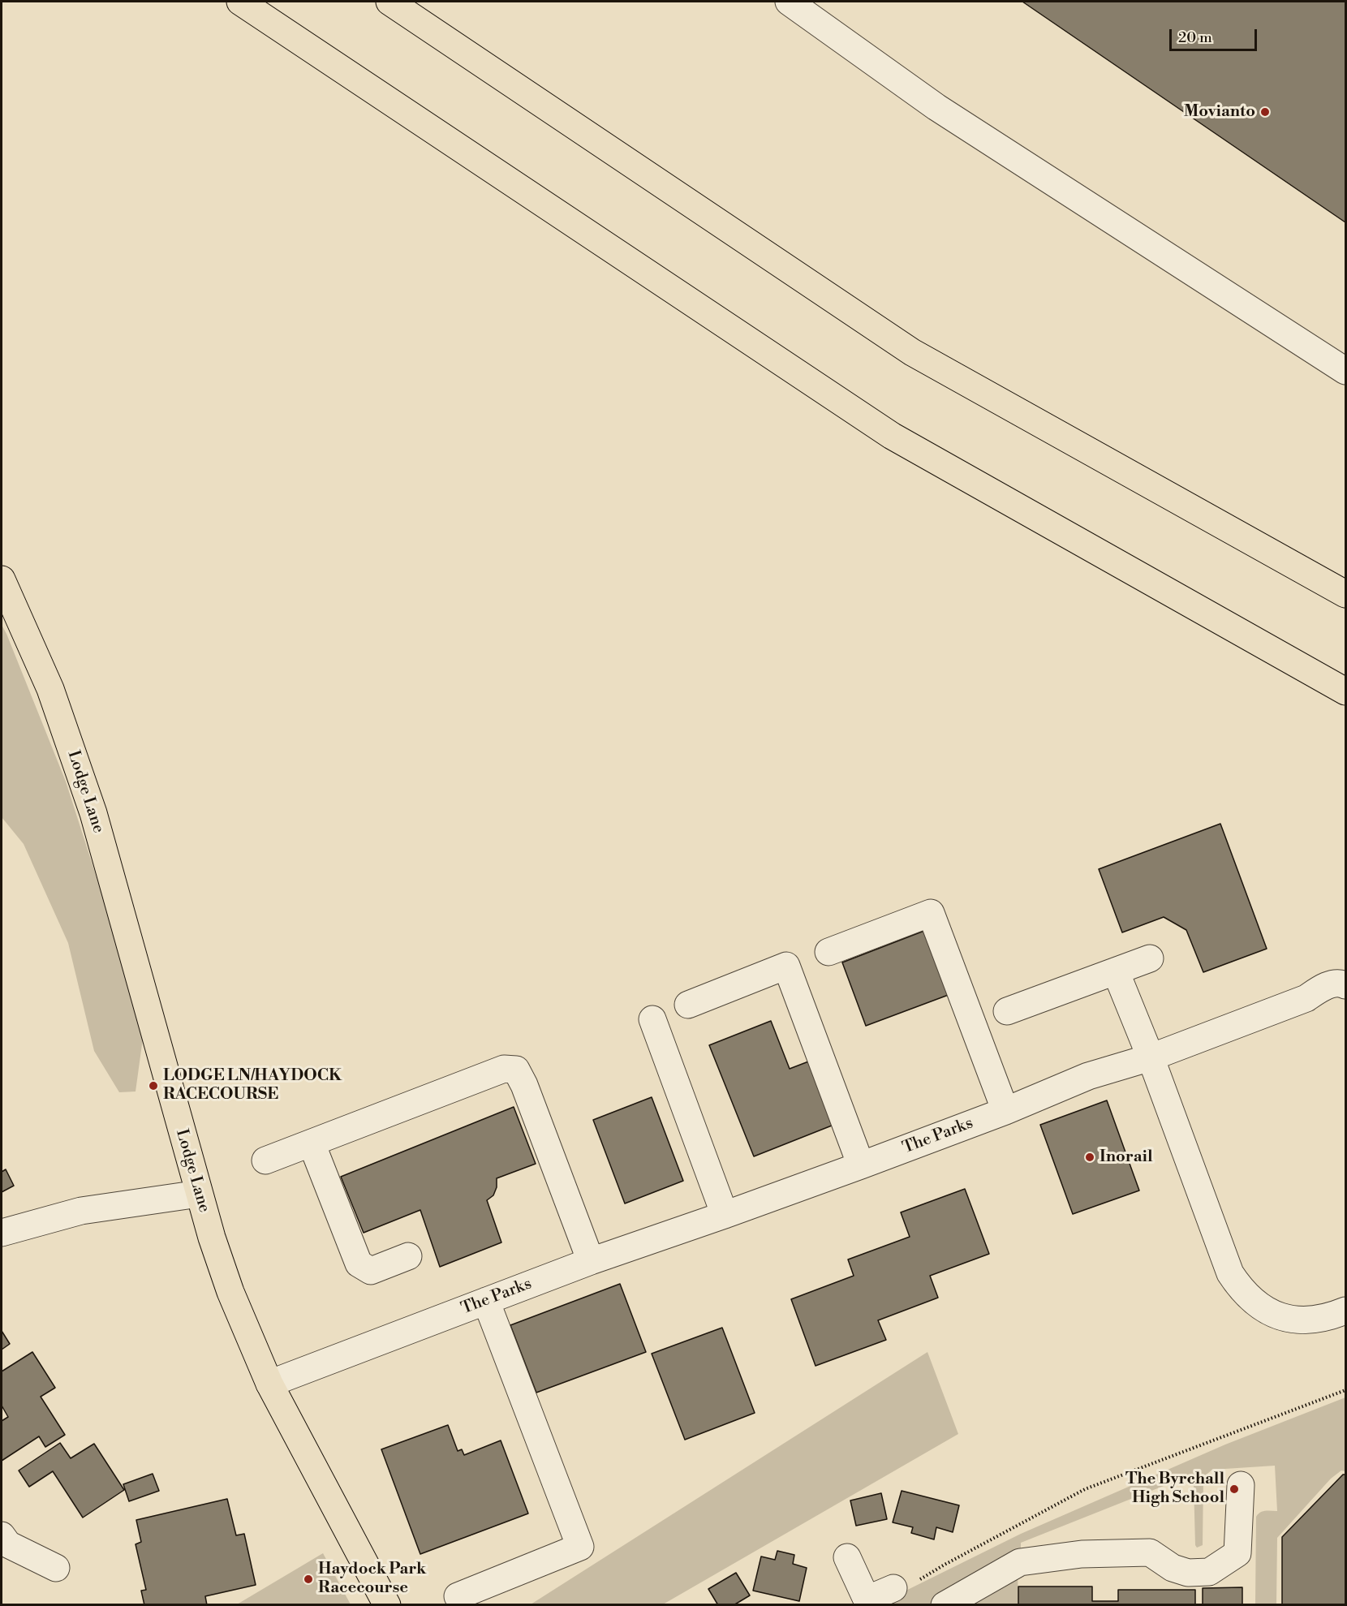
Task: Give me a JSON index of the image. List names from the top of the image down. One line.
{"streets":{"main road":["Lodge Lane"],"street":["The Parks"]},"crossings":[["Lodge Lane","The Parks"]],"places":["Movianto","LODGE LN/HAYDOCK RACECOURSE","Inorail","The Byrchall High School","Haydock Park Racecourse"],"scale_bar":"20 m"}
